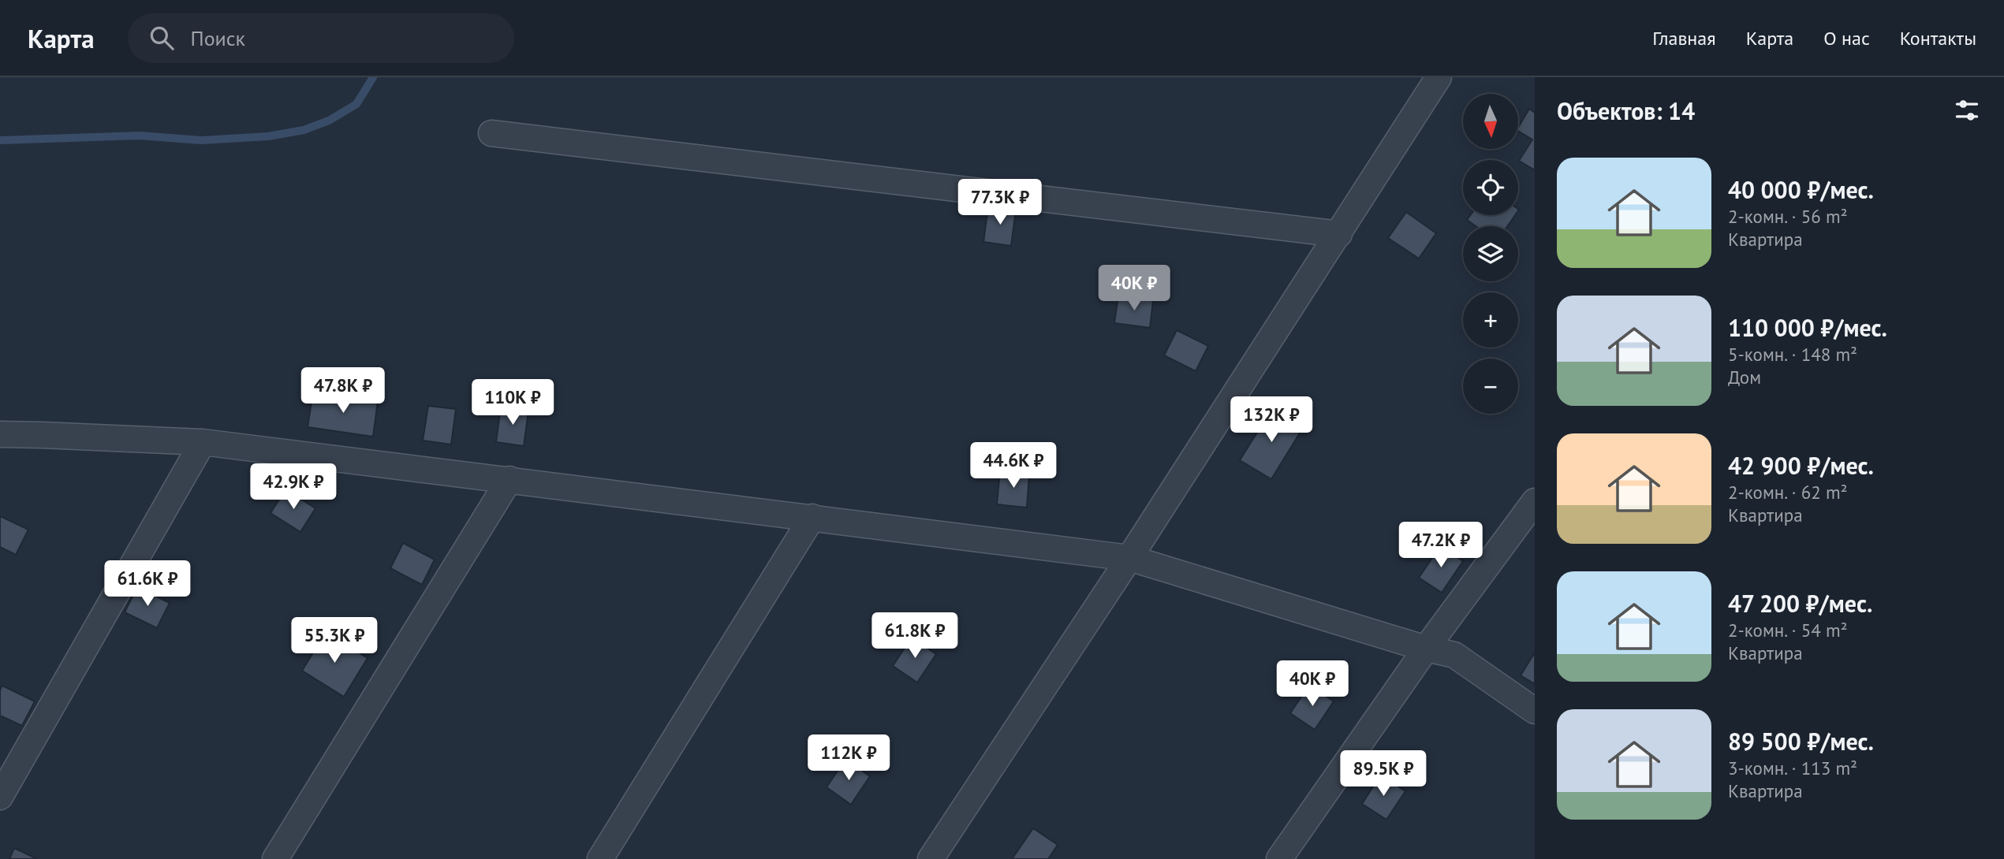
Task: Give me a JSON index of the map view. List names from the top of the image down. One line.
{"north":"bottom","page":{"header":"Карта","search":"Поиск","nav":["Главная","Карта","О нас","Контакты"],"heading":"Объектов: 14","map_buttons":["+","−"],"list":[{"name":"40 000 ₽/мес.","note":"2-комн. · 56 m² · Квартира"},{"name":"110 000 ₽/мес.","note":"5-комн. · 148 m² · Дом"},{"name":"42 900 ₽/мес.","note":"2-комн. · 62 m² · Квартира"},{"name":"47 200 ₽/мес.","note":"2-комн. · 54 m² · Квартира"},{"name":"89 500 ₽/мес.","note":"3-комн. · 113 m² · Квартира"}],"price":["77.3K ₽","40K ₽","47.8K ₽","110K ₽","132K ₽","44.6K ₽","42.9K ₽","47.2K ₽","61.6K ₽","61.8K ₽","55.3K ₽","40K ₽","112K ₽","89.5K ₽"]}}
